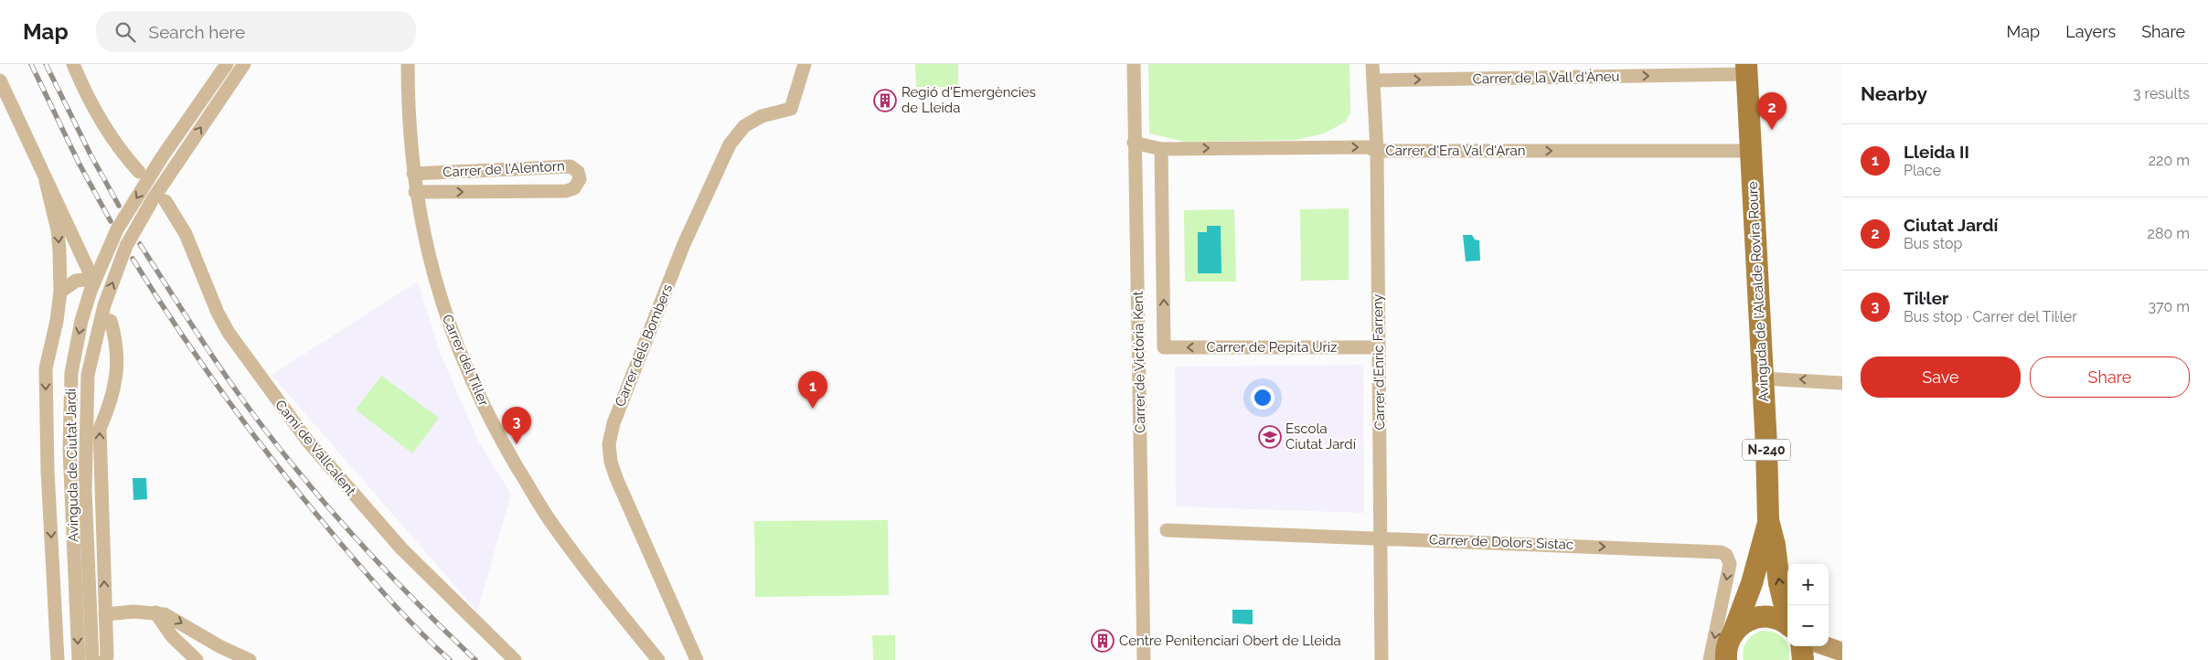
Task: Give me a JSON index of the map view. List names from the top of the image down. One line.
{"streets":{"main road":["Avinguda de l'Alcalde Rovira Roure","N-240"],"street":["Carrer de la Vall d'Àneu","Carrer d'Era Val d'Aran","Carrer de l'Alentorn","Carrer dels Bombers","Carrer de Pepita Uriz","Carrer del Til·ler","Carrer de Victòria Kent","Carrer d'Enric Farreny","Camí de Vallcalent","Avinguda de Ciutat Jardí","Carrer de Dolors Sistac"]},"crossings":[["Carrer de la Vall d'Àneu","Avinguda de l'Alcalde Rovira Roure"],["Carrer de la Vall d'Àneu","Carrer d'Enric Farreny"],["Carrer d'Era Val d'Aran","Avinguda de l'Alcalde Rovira Roure"],["Carrer d'Era Val d'Aran","Carrer de Victòria Kent"],["Carrer d'Era Val d'Aran","Carrer d'Enric Farreny"],["Carrer de l'Alentorn","Carrer del Til·ler"],["Avinguda de l'Alcalde Rovira Roure","N-240"],["Carrer de Pepita Uriz","Carrer de Victòria Kent"],["Carrer de Pepita Uriz","Carrer d'Enric Farreny"],["Carrer d'Enric Farreny","Carrer de Dolors Sistac"]],"one_way":["Carrer de la Vall d'Àneu","Carrer d'Era Val d'Aran","Carrer de Pepita Uriz"],"places":{"building":["Regió d'Emergències de Lleida","Centre Penitenciari Obert de Lleida"],"school or university":["Escola Ciutat Jardí"]},"page":{"header":"Map","search":"Search here","nav":["Map","Layers","Share"],"heading":["Nearby","3 results"],"pins":["2","1","3"],"list":[{"mark":"1","name":"Lleida II","note":"Place","value":"220 m"},{"mark":"2","name":"Ciutat Jardí","note":"Bus stop","value":"280 m"},{"mark":"3","name":"Til·ler","note":"Bus stop · Carrer del Til·ler","value":"370 m"}],"buttons":["Save","Share"],"map_buttons":["+","−"]}}
